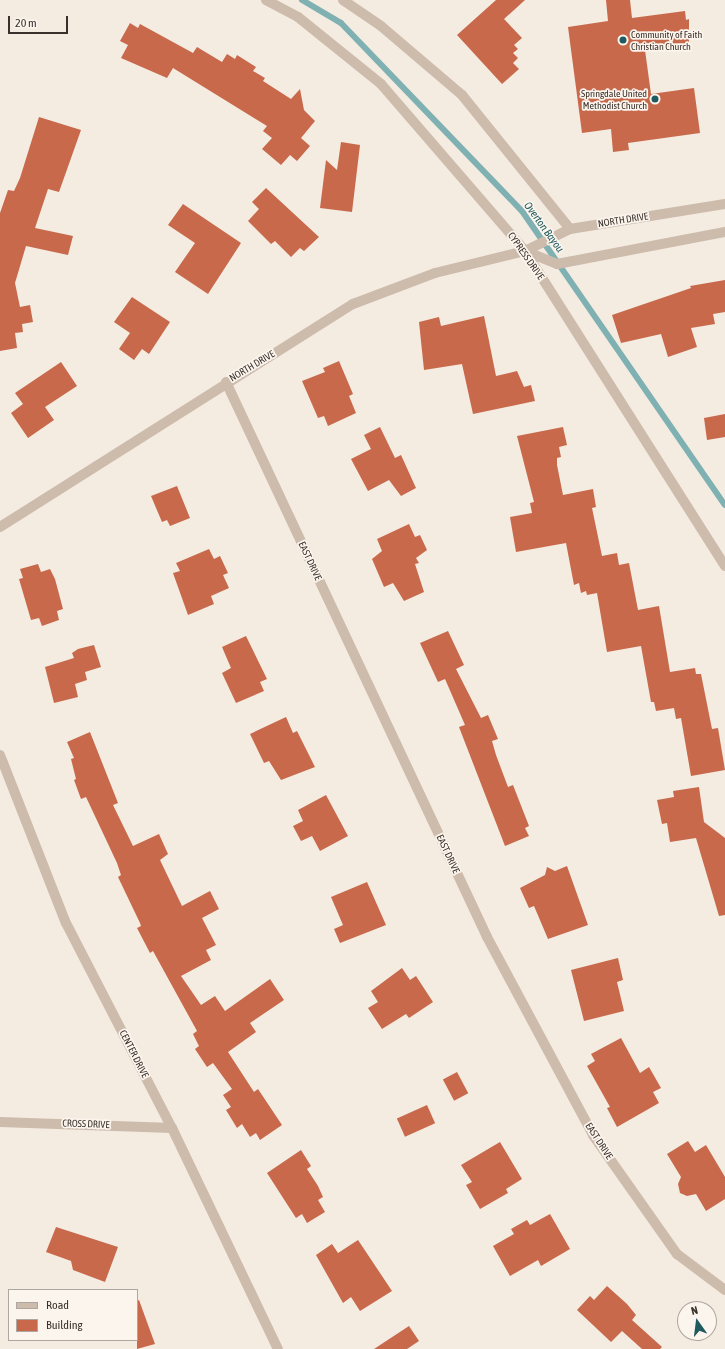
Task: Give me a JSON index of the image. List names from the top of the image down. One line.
{"streets":{"street":["NORTH DRIVE","CYPRESS DRIVE","EAST DRIVE","CENTER DRIVE","CROSS DRIVE"]},"crossings":[["NORTH DRIVE","CYPRESS DRIVE"],["NORTH DRIVE","EAST DRIVE"],["CENTER DRIVE","CROSS DRIVE"]],"water":["Overton Bayou"],"places":["Community of Faith Christian Church","Springdale United Methodist Church"],"legend":["Road","Building"],"scale_bar":"20 m","north":"top"}
